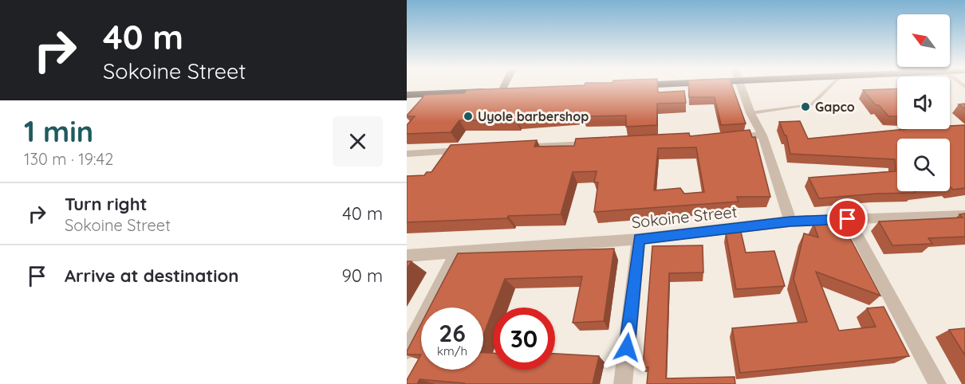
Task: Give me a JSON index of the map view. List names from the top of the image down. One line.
{"streets":{"street":["Sokoine Street"]},"places":["Gapco","Uyole barbershop"],"north":"top left","page":{"turn":["40 m","Sokoine Street"],"heading":["1 min","130 m · 19:42"],"list":[{"name":"Turn right","note":"Sokoine Street","value":"40 m"},{"name":"Arrive at destination","value":"90 m"}],"speed":"26 km/h","limit":"30"}}
